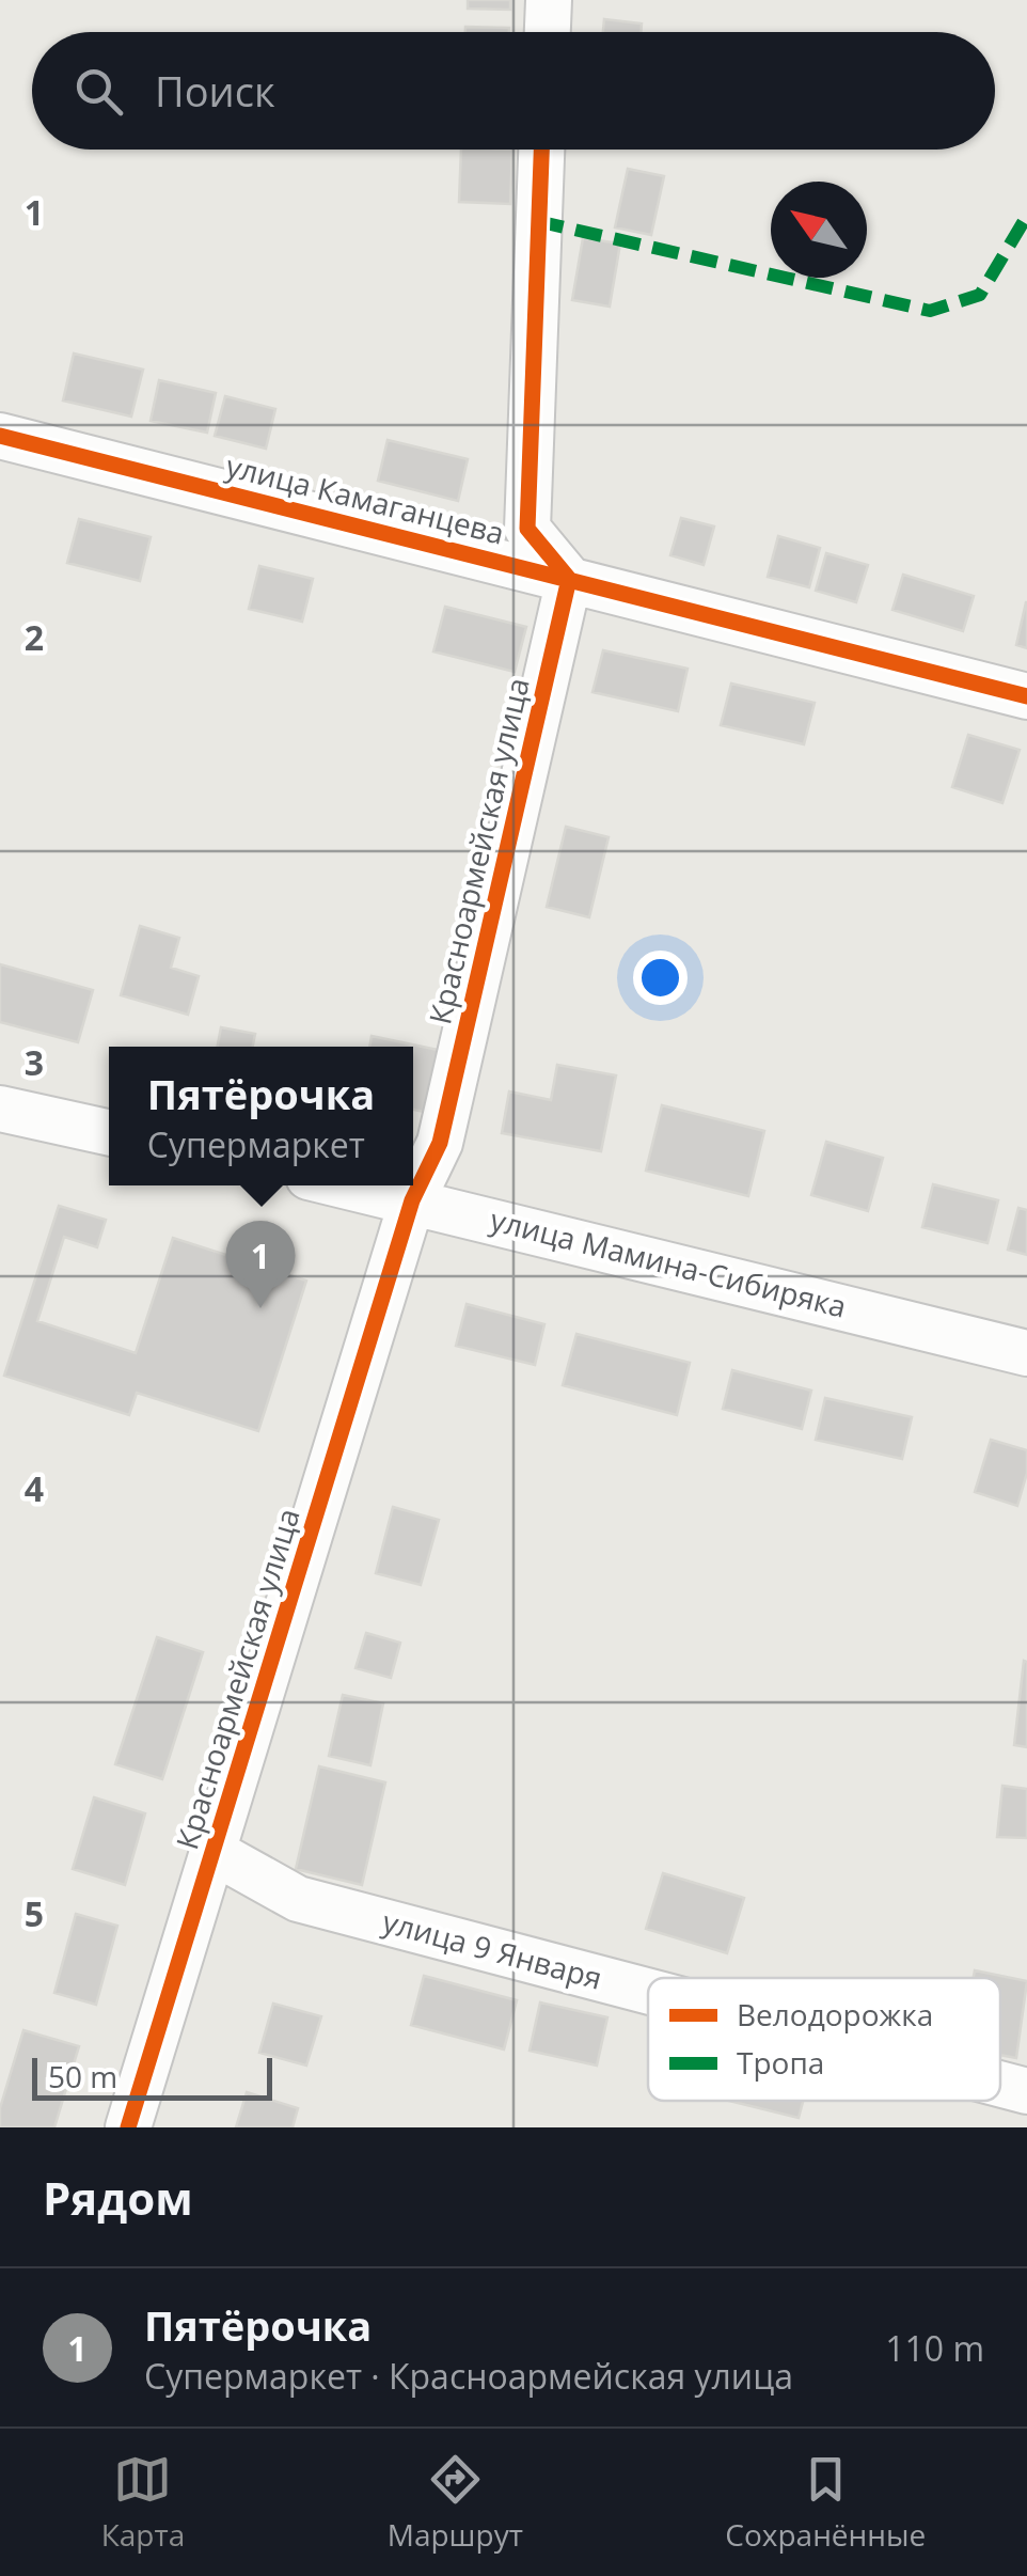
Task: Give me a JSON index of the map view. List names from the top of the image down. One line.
{"streets":{"street":["улица Камаганцева","Красноармейская улица","улица Мамина-Сибиряка","улица 9 Января"]},"crossings":[["улица Камаганцева","Красноармейская улица"],["Красноармейская улица","улица Мамина-Сибиряка"],["Красноармейская улица","улица 9 Января"]],"legend":["Велодорожка","Тропа"],"scale_bar":"50 m","north":"top left","page":{"search":"Поиск","popup":["Пятёрочка","Супермаркет"],"pins":"1","scale":"50 m","heading":"Рядом","list":[{"mark":"1","name":"Пятёрочка","note":"Супермаркет · Красноармейская улица","value":"110 m"}],"nav":["Карта","Маршрут","Сохранённые"]},"grid":{"rows":["1","2","3","4","5"]}}
